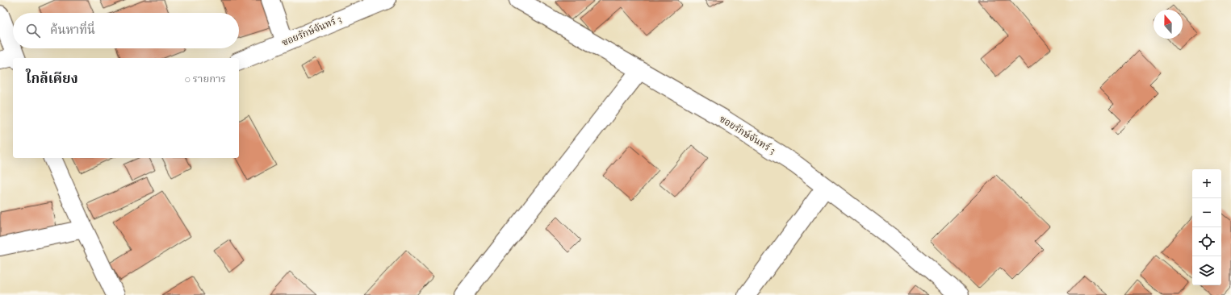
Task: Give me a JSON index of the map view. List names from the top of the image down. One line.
{"streets":{"street":["ซอยรักษ์จันทร์ 3"]},"north":"top","page":{"search":"ค้นหาที่นี่","heading":["ใกล้เคียง","0 รายการ"],"map_buttons":["+","−"]}}
